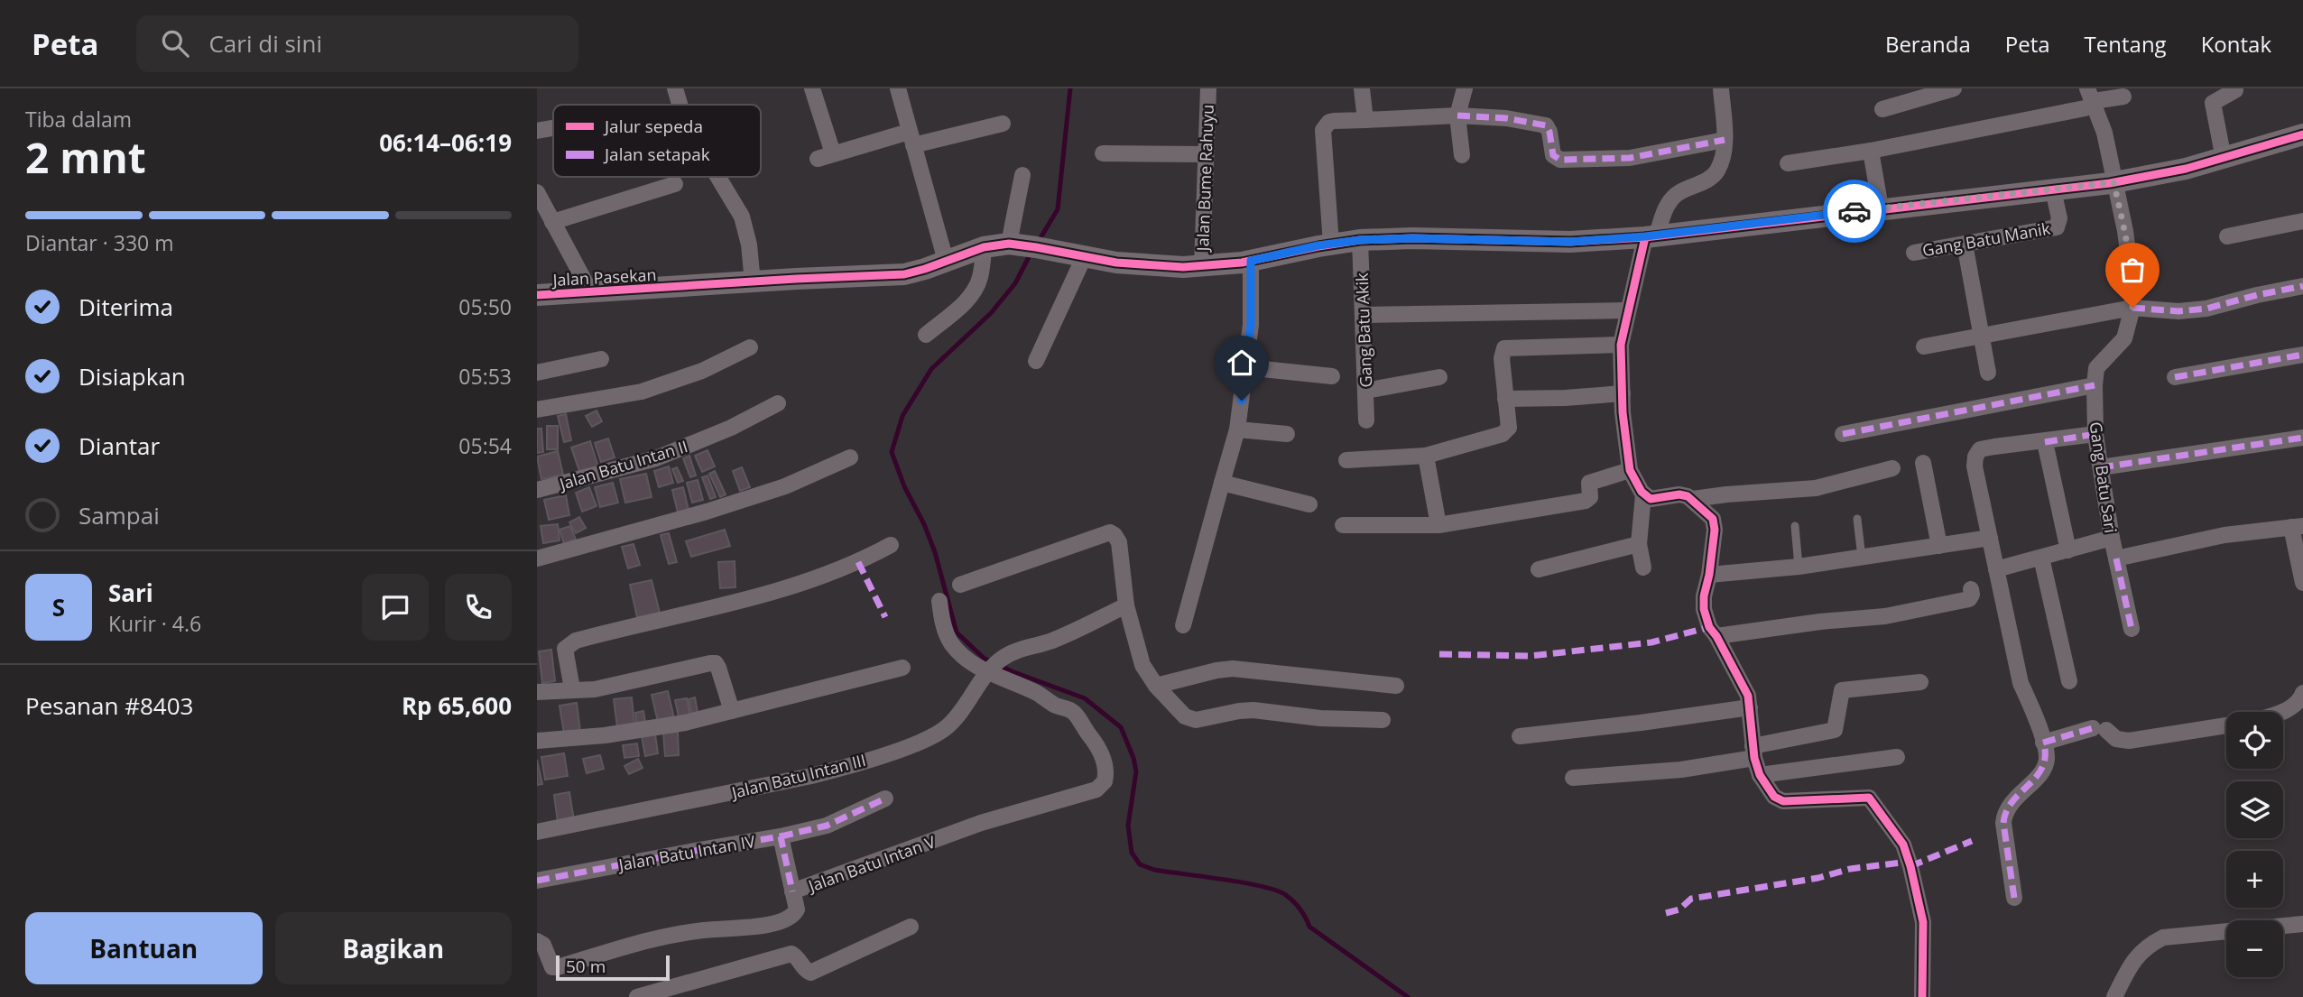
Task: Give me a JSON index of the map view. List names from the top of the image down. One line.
{"streets":{"street":["Jalan Bume Rahuyu","Gang Batu Manik","Jalan Pasekan","Gang Batu Akik","Jalan Batu Intan II","Gang Batu Sari","Jalan Batu Intan III","Jalan Batu Intan IV","Jalan Batu Intan V"]},"crossings":[["Jalan Bume Rahuyu","Jalan Pasekan"],["Gang Batu Manik","Jalan Pasekan"],["Jalan Pasekan","Gang Batu Akik"],["Jalan Pasekan","Gang Batu Sari"],["Jalan Batu Intan III","Jalan Batu Intan V"]],"legend":["Jalur sepeda","Jalan setapak"],"scale_bar":"50 m","page":{"header":"Peta","search":"Cari di sini","nav":["Beranda","Peta","Tentang","Kontak"],"heading":["2 mnt","Tiba dalam","06:14–06:19"],"panel":["Sari","Kurir · 4.6","Pesanan #8403","Rp 65,600"],"bar":"Diantar · 330 m","list":[["Diterima","05:50"],["Disiapkan","05:53"],["Diantar","05:54"],"Sampai"],"round":"S","map_buttons":["+","−"],"buttons":["Bantuan","Bagikan"],"scale":"50 m"}}
